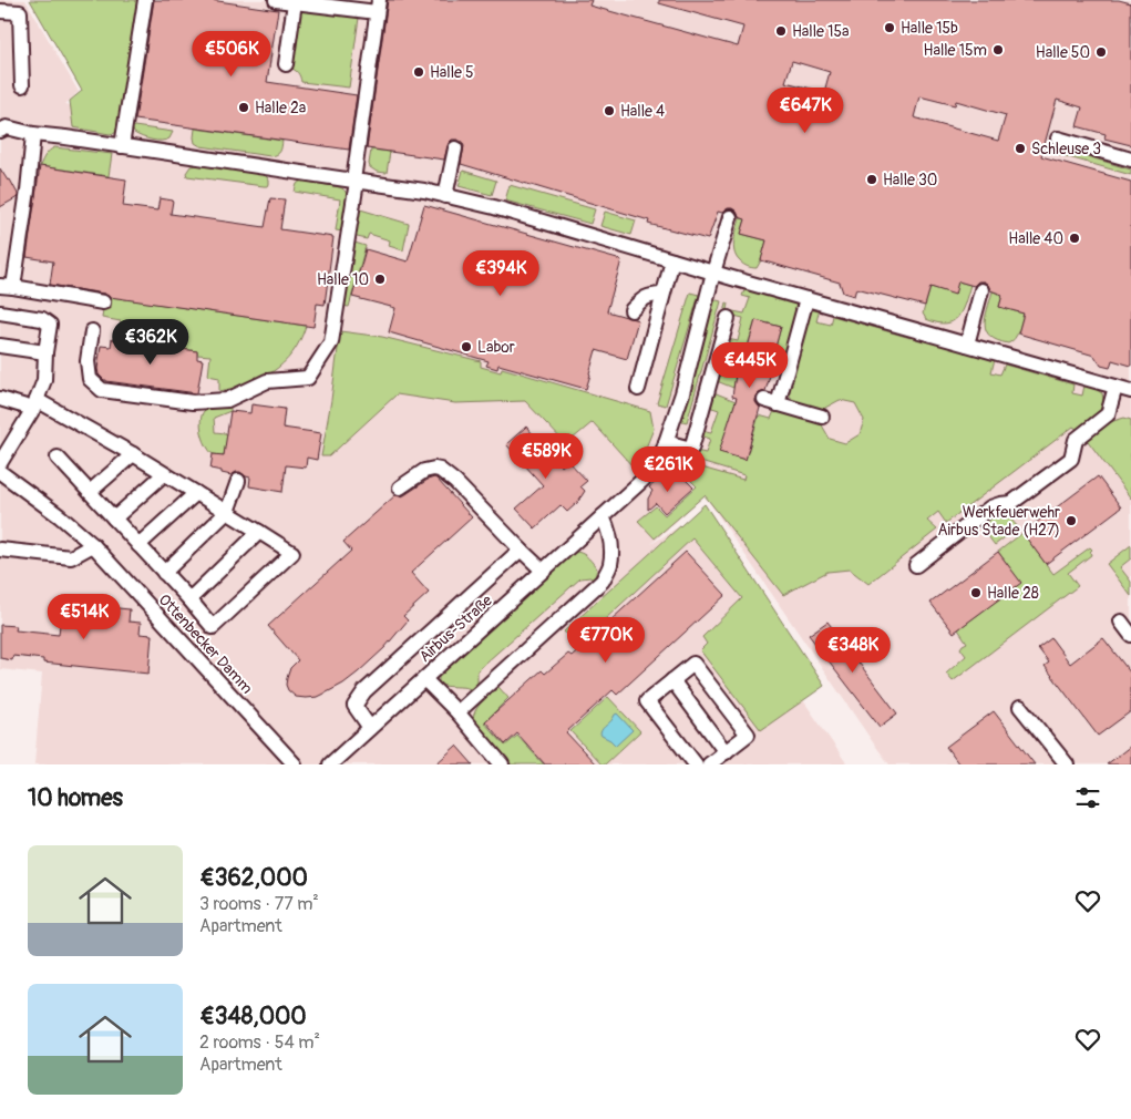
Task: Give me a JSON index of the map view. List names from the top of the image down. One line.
{"streets":{"street":["Airbus-Straße","Ottenbecker Damm"]},"places":["Halle 15b","Halle 15a","Halle 15m","Halle 50","Halle 5","Halle 2a","Halle 4","Schleuse 3","Halle 30","Halle 40","Halle 10","Labor","Werkfeuerwehr Airbus Stade (H27)","Halle 28"],"page":{"price":["€506K","€647K","€394K","€362K","€445K","€589K","€261K","€514K","€770K","€348K"],"heading":"10 homes","list":[{"name":"€362,000","note":"3 rooms · 77 m² · Apartment"},{"name":"€348,000","note":"2 rooms · 54 m² · Apartment"}]}}
